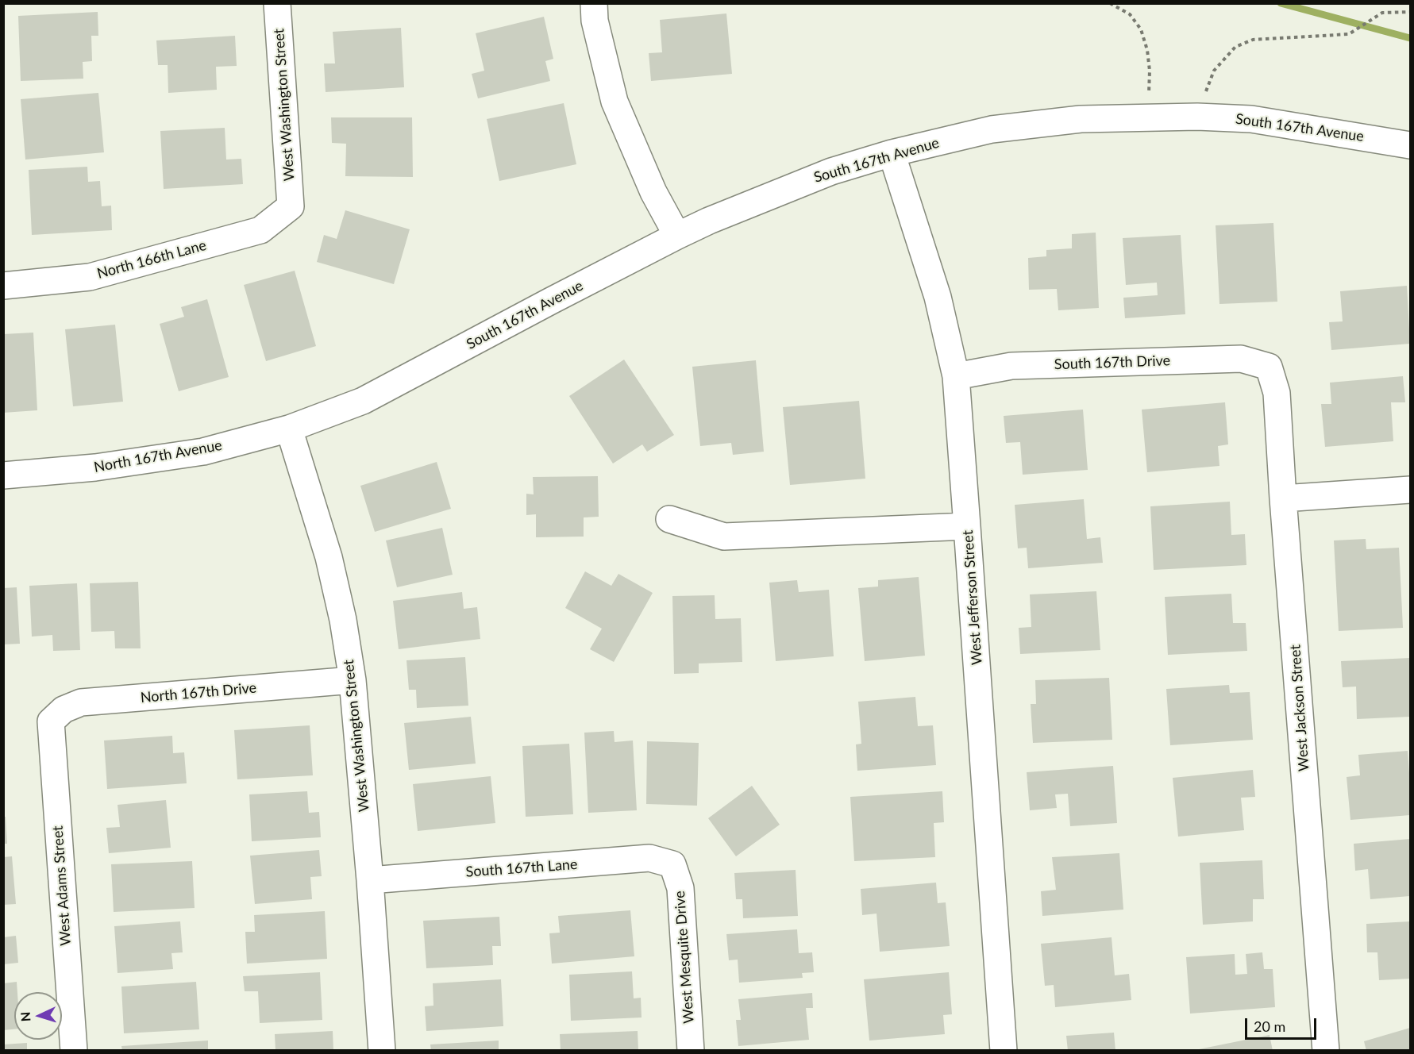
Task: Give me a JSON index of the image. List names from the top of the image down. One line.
{"streets":{"street":["West Washington Street","South 167th Avenue","North 166th Lane","South 167th Drive","North 167th Avenue","West Jefferson Street","North 167th Drive","West Jackson Street","South 167th Lane","West Adams Street","West Mesquite Drive"]},"crossings":[["West Washington Street","North 166th Lane"],["West Washington Street","North 167th Avenue"],["West Washington Street","North 167th Drive"],["West Washington Street","South 167th Lane"],["South 167th Avenue","North 167th Avenue"],["South 167th Avenue","West Jefferson Street"],["South 167th Drive","West Jefferson Street"],["South 167th Drive","West Jackson Street"],["North 167th Drive","West Adams Street"],["South 167th Lane","West Mesquite Drive"]],"scale_bar":"20 m","north":"left"}
